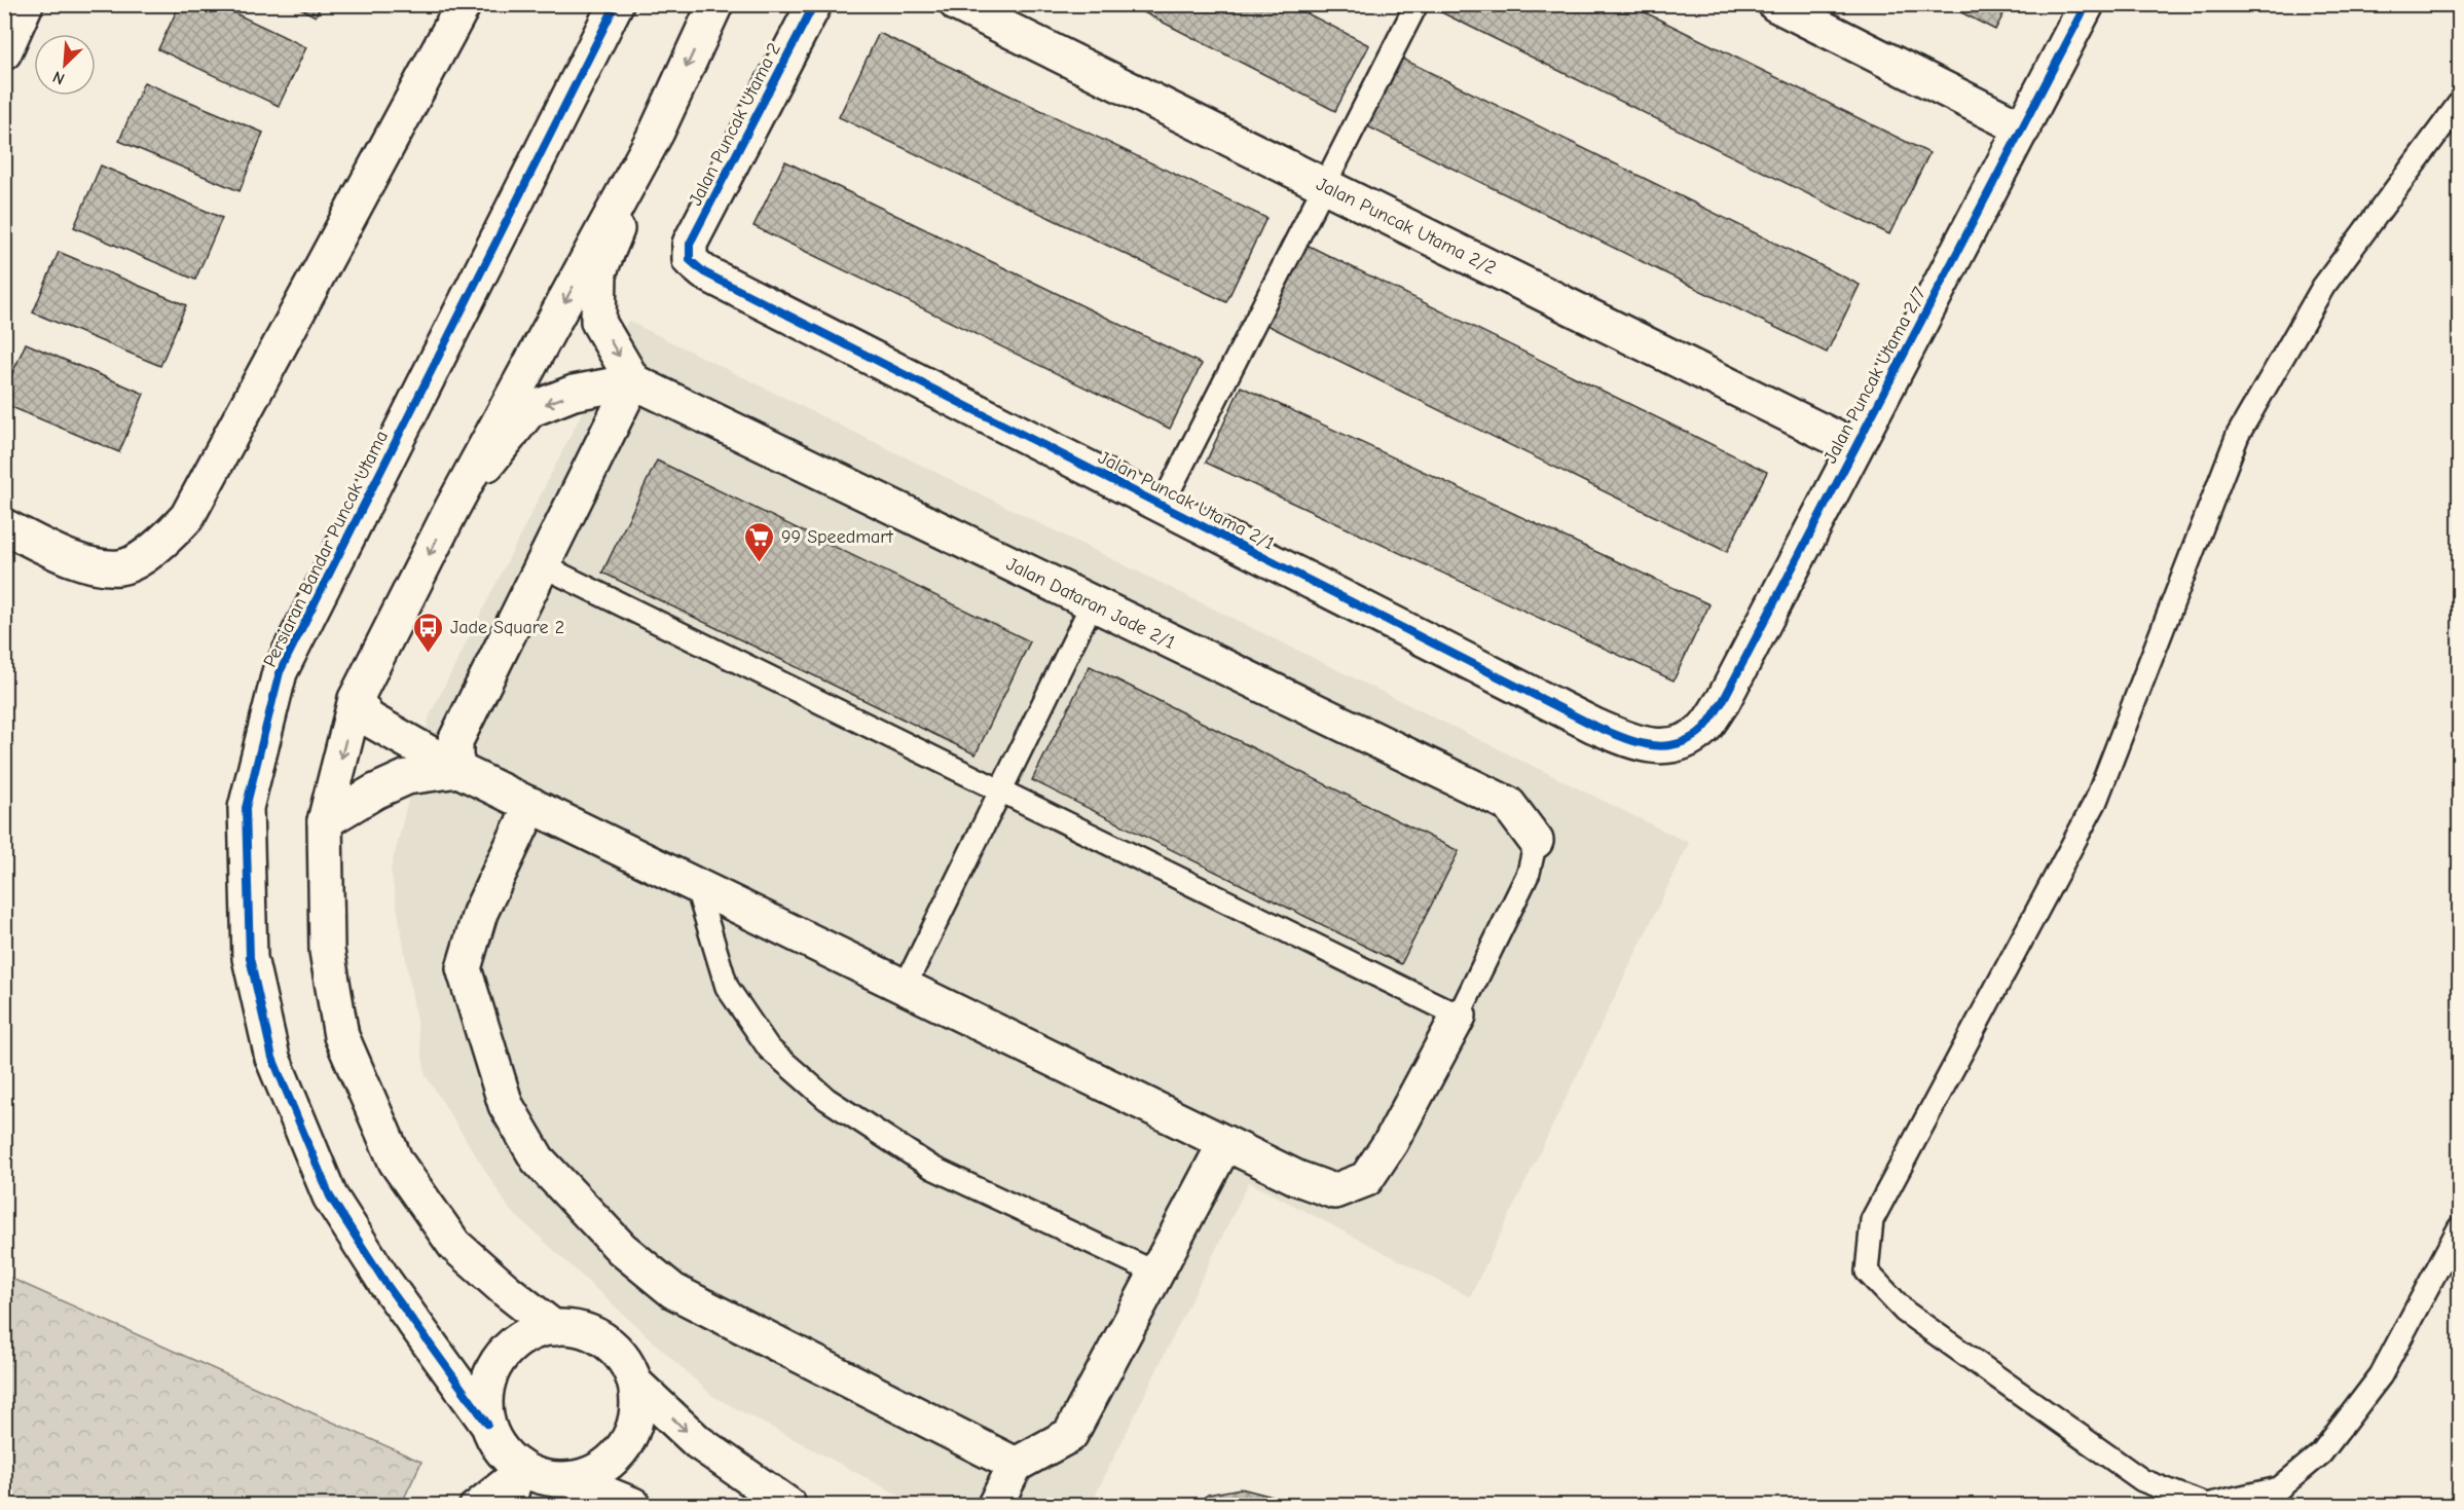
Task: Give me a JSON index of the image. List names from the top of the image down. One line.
{"streets":{"street":["Jalan Puncak Utama 2","Jalan Puncak Utama 2/2","Jalan Puncak Utama 2/7","Jalan Puncak Utama 2/1","Persiaran Bandar Puncak Utama","Jalan Dataran Jade 2/1"]},"crossings":[["Jalan Puncak Utama 2","Jalan Puncak Utama 2/1"],["Jalan Puncak Utama 2/2","Jalan Puncak Utama 2/7"],["Jalan Puncak Utama 2/7","Jalan Puncak Utama 2/1"]],"places":{"supermarket":["99 Speedmart"],"bus stop":["Jade Square 2"]},"north":"bottom left"}
